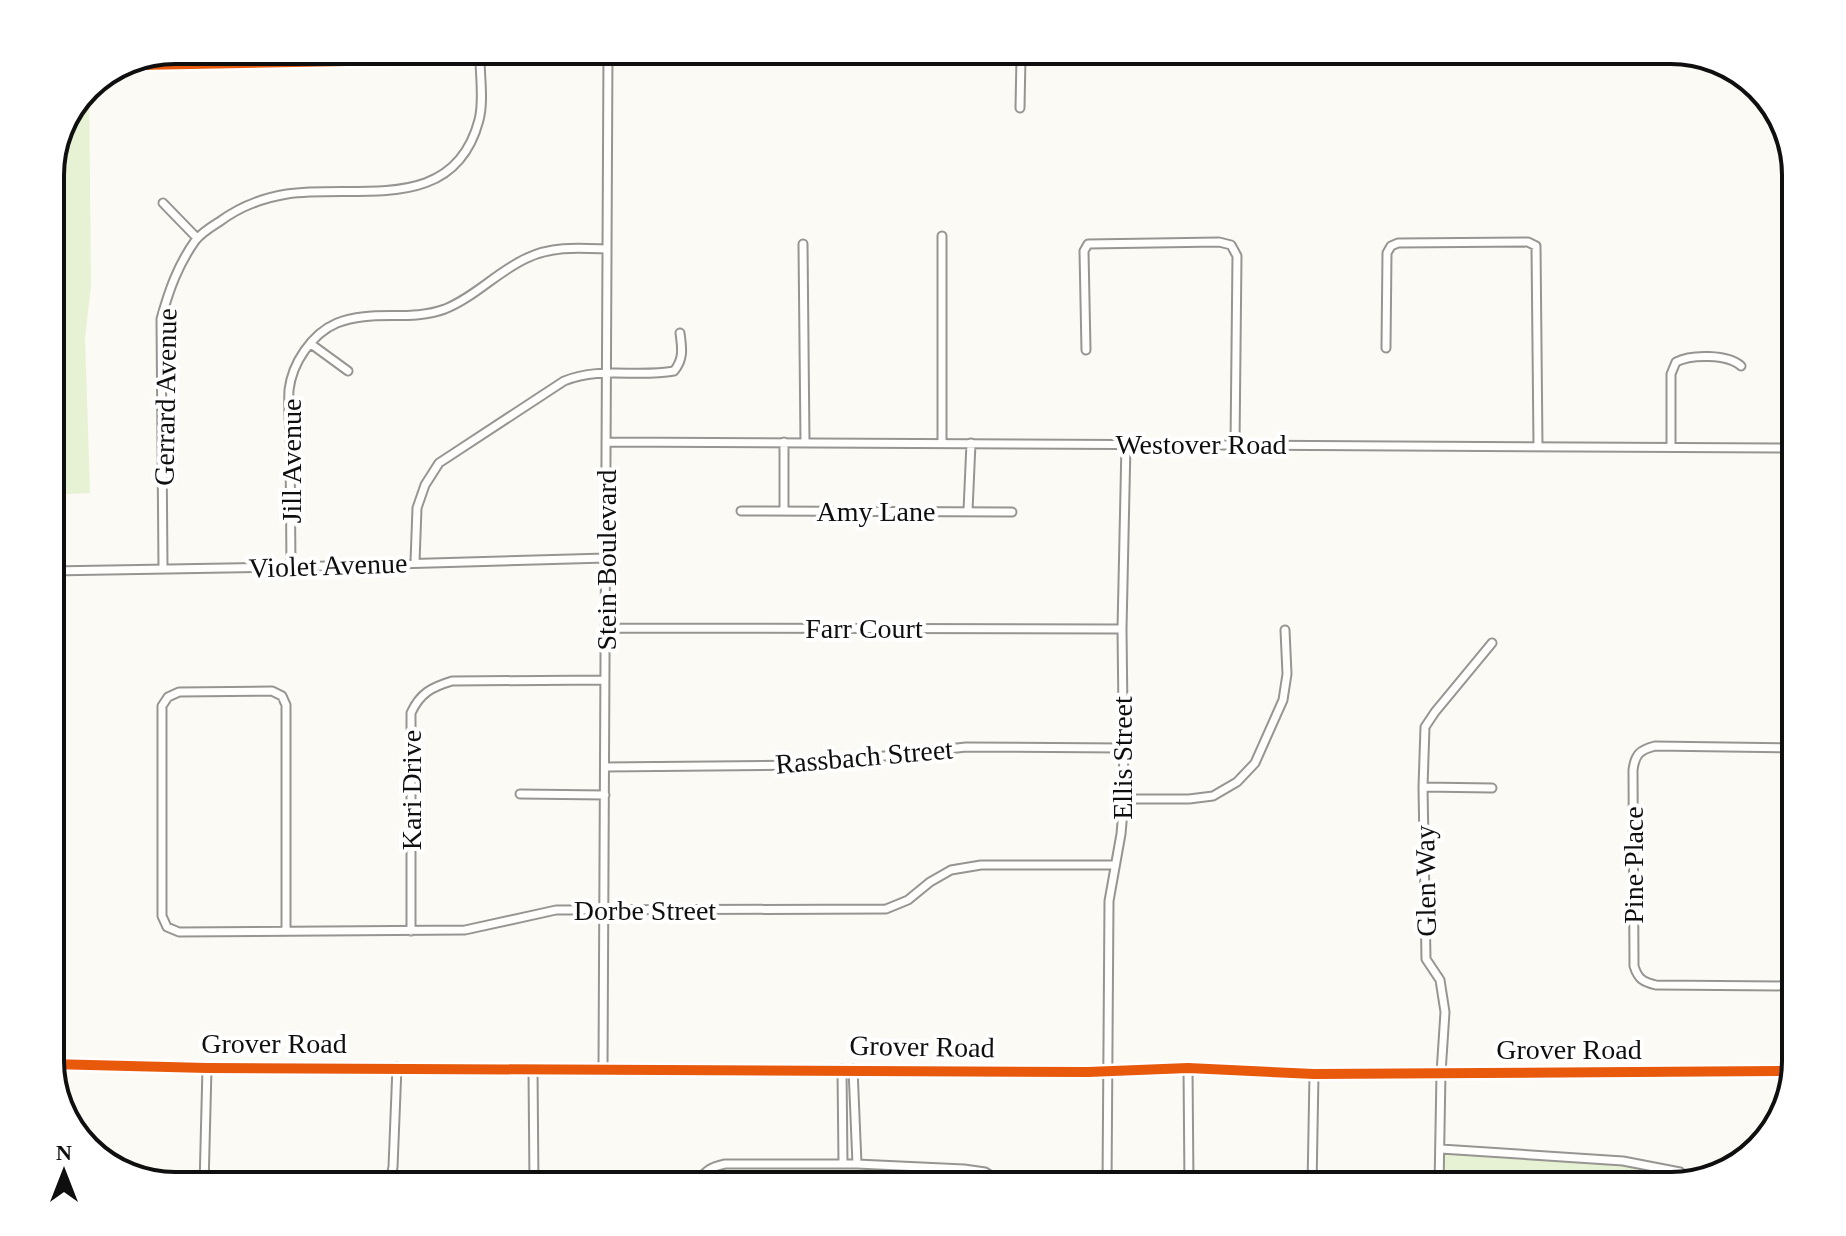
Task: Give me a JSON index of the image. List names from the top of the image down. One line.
{"streets":{"street":["Gerrard Avenue","Westover Road","Jill Avenue","Amy Lane","Stein Boulevard","Violet Avenue","Farr Court","Rassbach Street","Ellis Street","Kari Drive","Pine Place","Glen Way","Dorbe Street","Grover Road"]},"crossings":[["Gerrard Avenue","Violet Avenue"],["Westover Road","Amy Lane"],["Westover Road","Stein Boulevard"],["Westover Road","Ellis Street"],["Jill Avenue","Stein Boulevard"],["Jill Avenue","Violet Avenue"],["Stein Boulevard","Violet Avenue"],["Stein Boulevard","Farr Court"],["Stein Boulevard","Rassbach Street"],["Stein Boulevard","Kari Drive"],["Stein Boulevard","Dorbe Street"],["Stein Boulevard","Grover Road"],["Farr Court","Ellis Street"],["Rassbach Street","Ellis Street"],["Ellis Street","Dorbe Street"],["Ellis Street","Grover Road"],["Kari Drive","Dorbe Street"],["Glen Way","Grover Road"]],"north":"top"}
